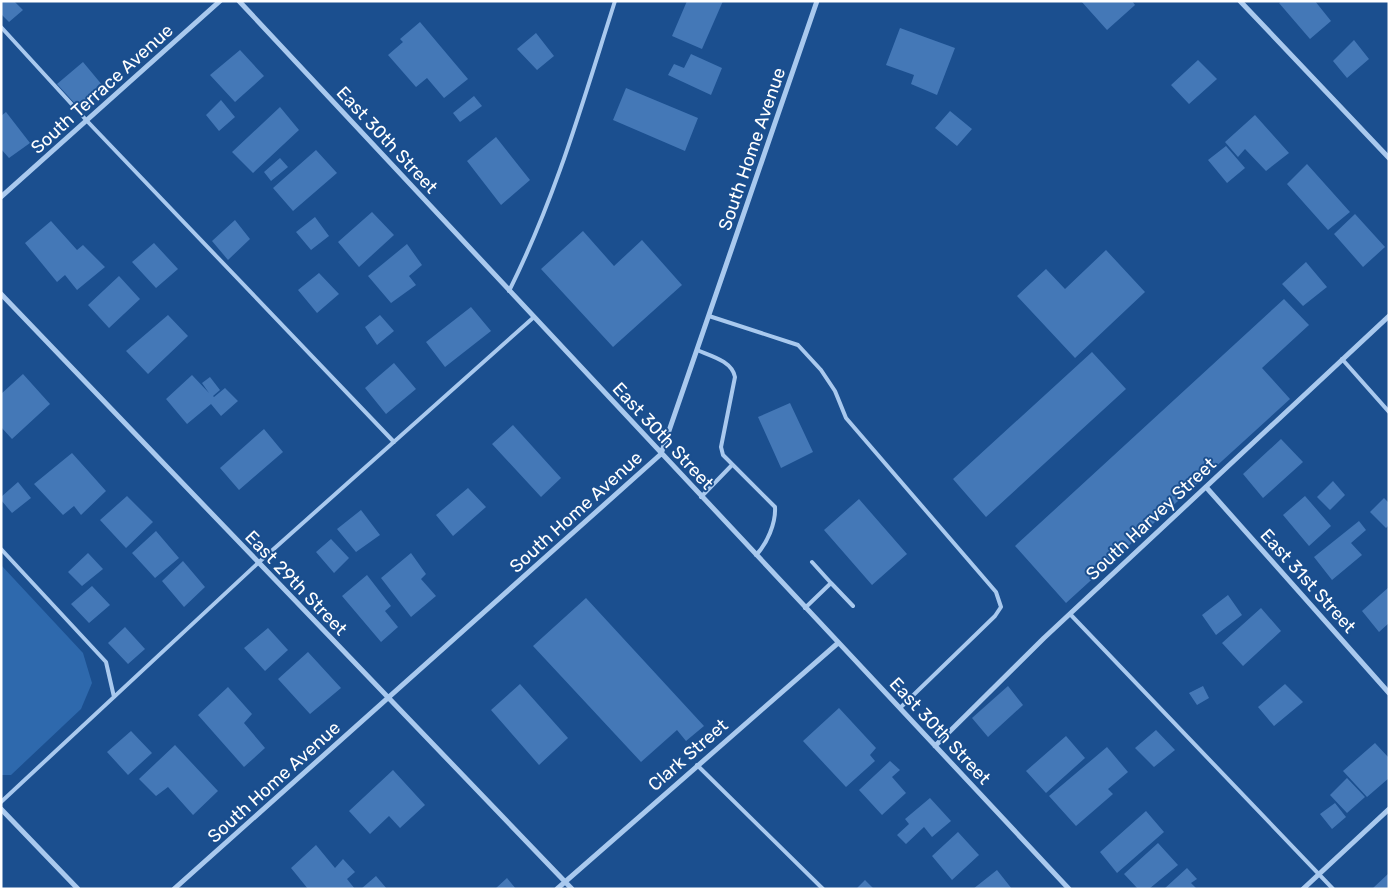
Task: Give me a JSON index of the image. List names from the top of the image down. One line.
{"streets":{"street":["South Terrace Avenue","East 30th Street","South Home Avenue","South Harvey Street","East 31st Street","East 29th Street","Clark Street"]},"crossings":[["East 30th Street","South Home Avenue"],["East 30th Street","South Harvey Street"],["East 30th Street","Clark Street"],["South Home Avenue","East 29th Street"],["South Harvey Street","East 31st Street"],["East 29th Street","Clark Street"]]}
